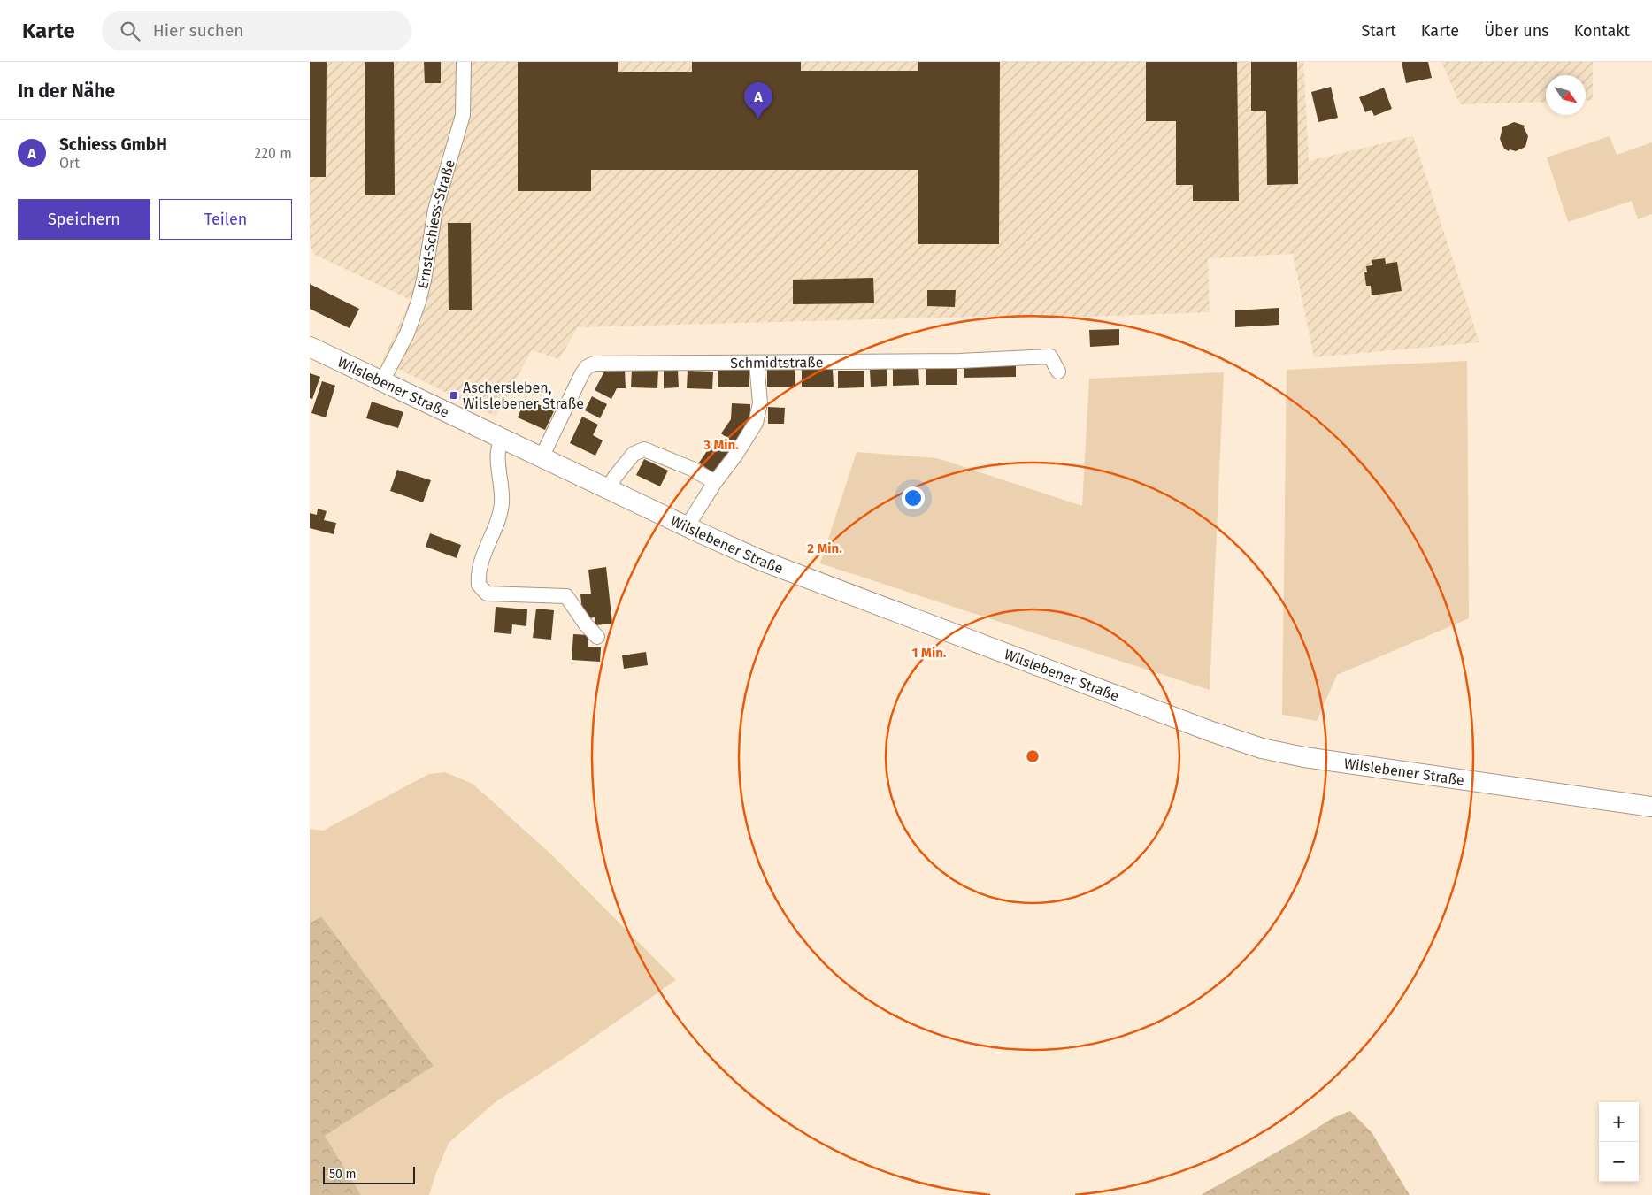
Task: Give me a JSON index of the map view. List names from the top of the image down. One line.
{"streets":{"street":["Ernst-Schiess-Straße","Schmidtstraße","Wilslebener Straße"]},"crossings":[["Ernst-Schiess-Straße","Wilslebener Straße"],["Schmidtstraße","Wilslebener Straße"]],"places":{"transit":["Aschersleben, Wilslebener Straße"]},"scale_bar":"50 m","north":"bottom right","page":{"header":"Karte","search":"Hier suchen","nav":["Start","Karte","Über uns","Kontakt"],"heading":"In der Nähe","pins":"A","list":[{"mark":"A","name":"Schiess GmbH","note":"Ort","value":"220 m"}],"buttons":["Speichern","Teilen"],"map_buttons":["+","−"],"scale":"50 m"},"rings":["3 Min.","2 Min.","1 Min."]}
